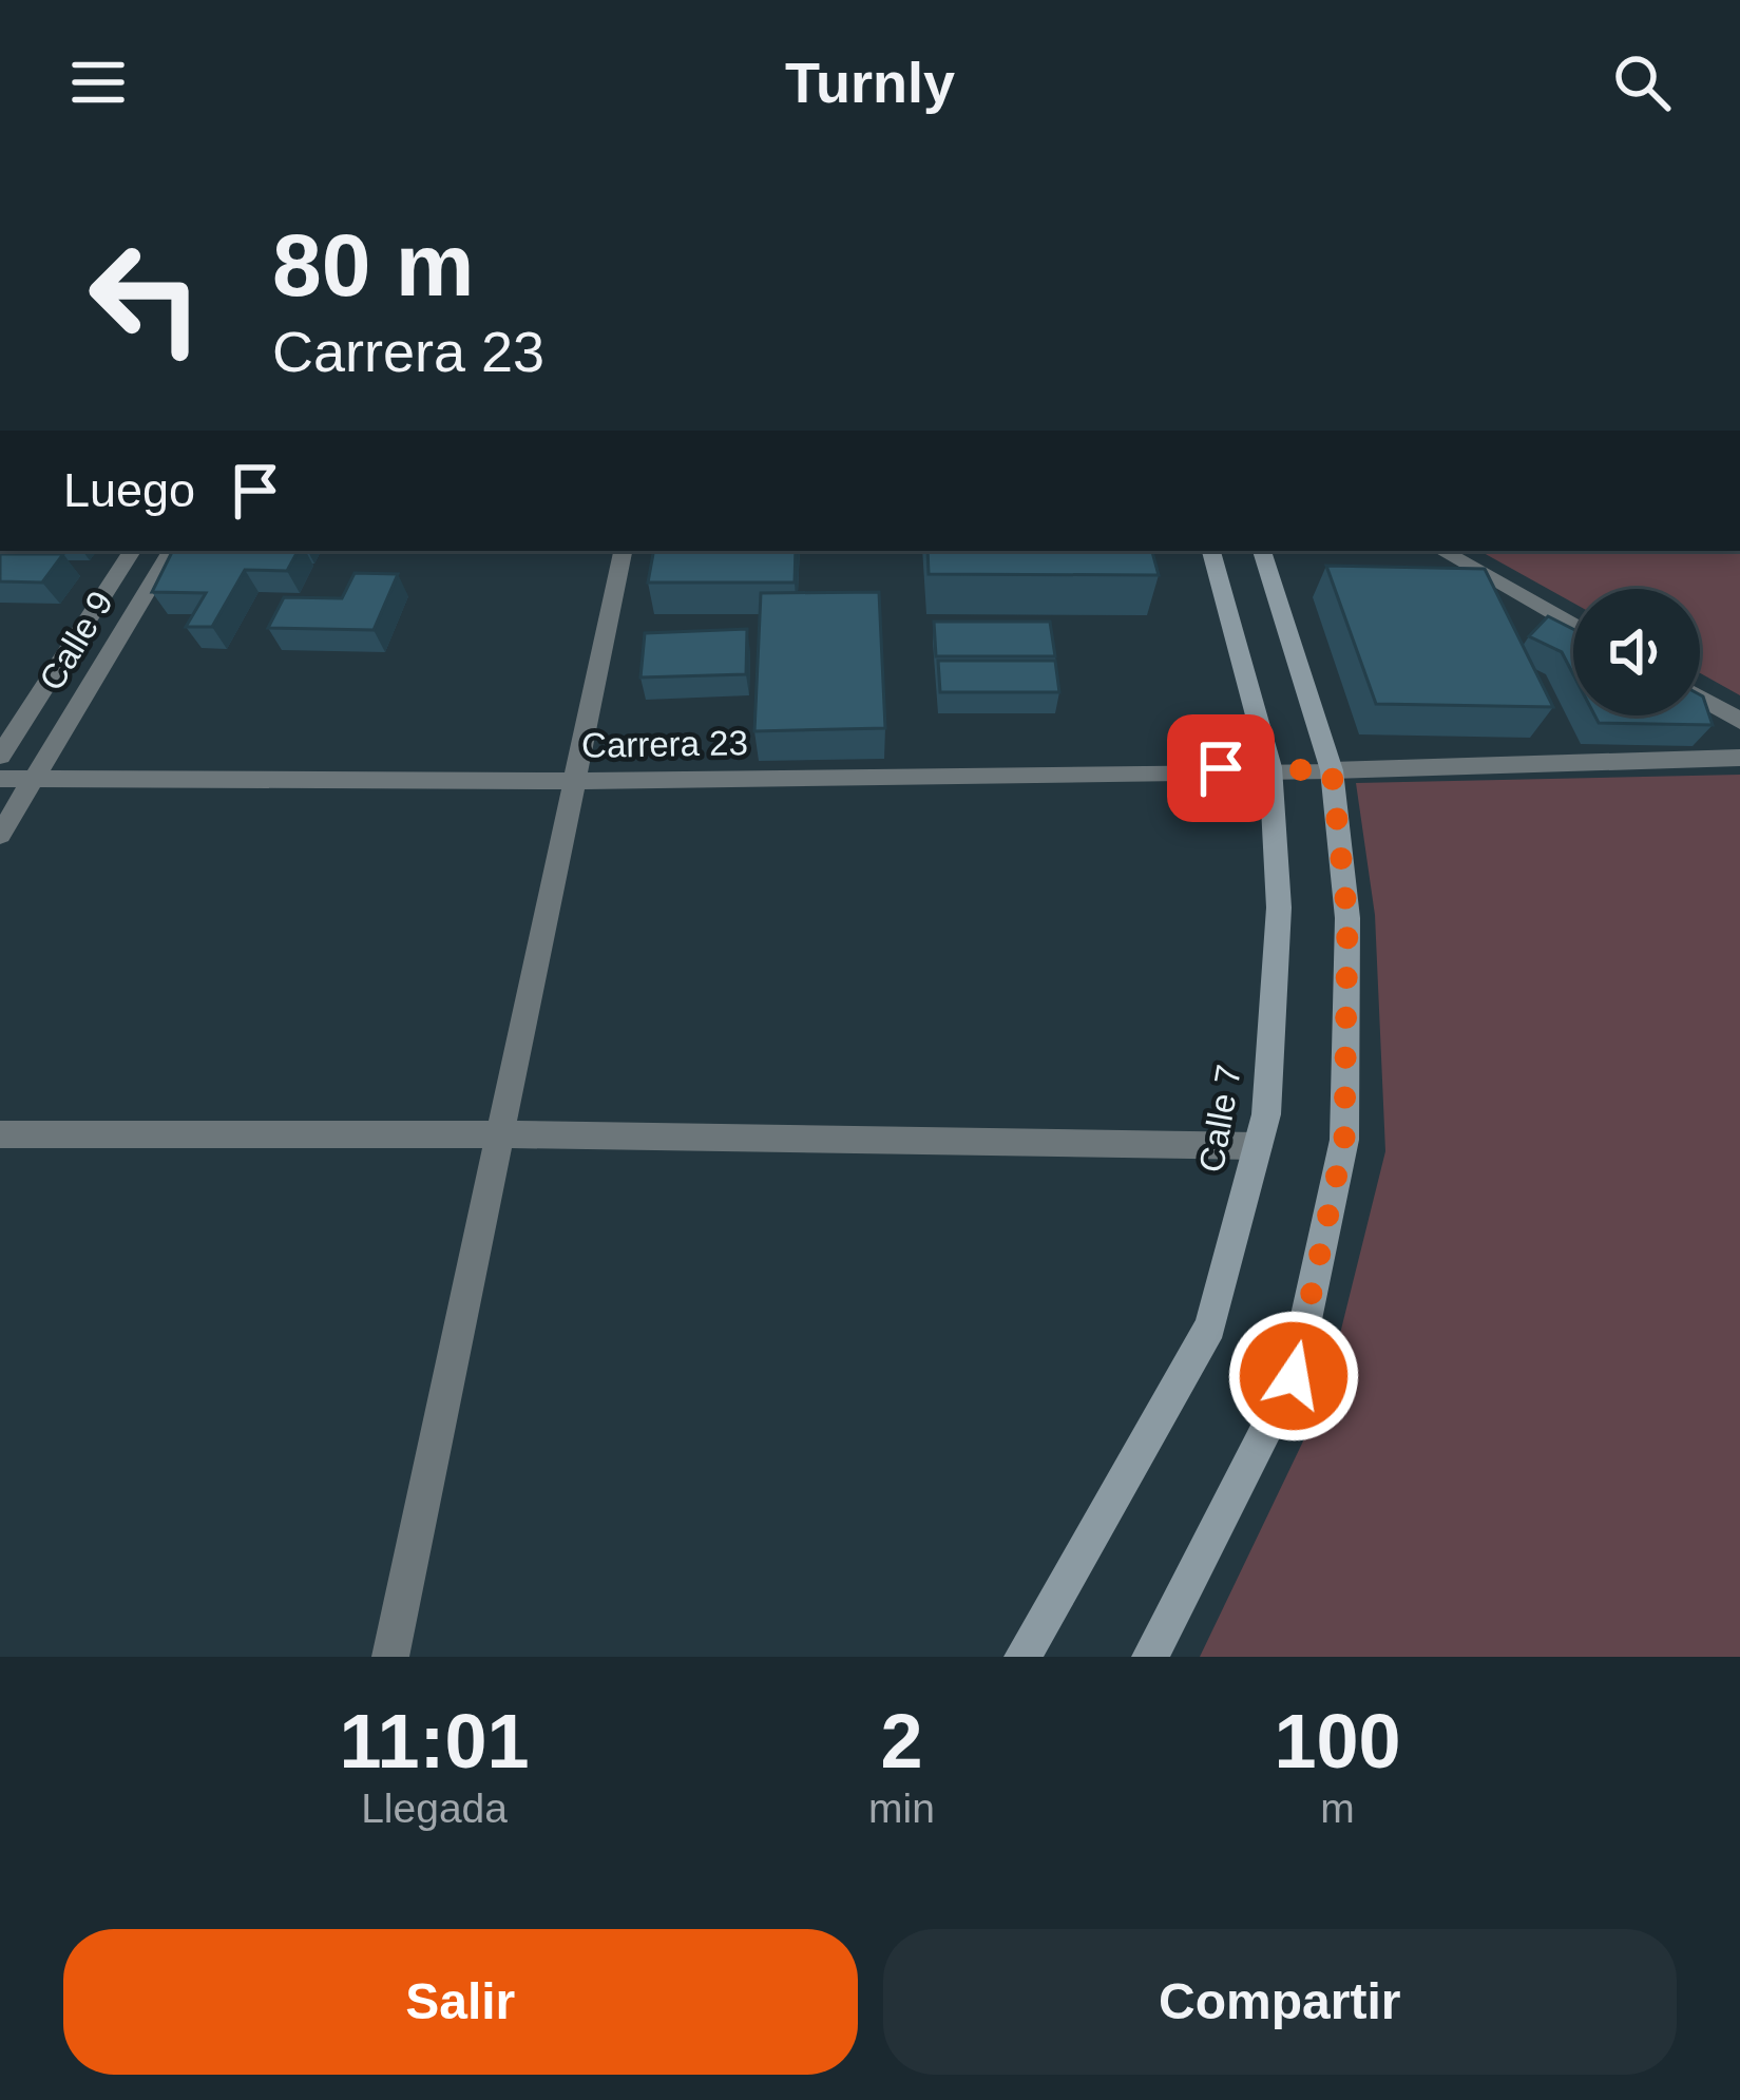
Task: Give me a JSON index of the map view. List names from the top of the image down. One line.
{"streets":{"main road":["Calle 7"],"street":["Calle 9","Carrera 23"]},"crossings":[["Calle 9","Carrera 23"],["Carrera 23","Calle 7"]],"page":{"header":"Turnly","turn":["80 m","Carrera 23"],"then":"Luego","eta":["11:01","Llegada","2","min","100","m"],"buttons":["Salir","Compartir"]}}
